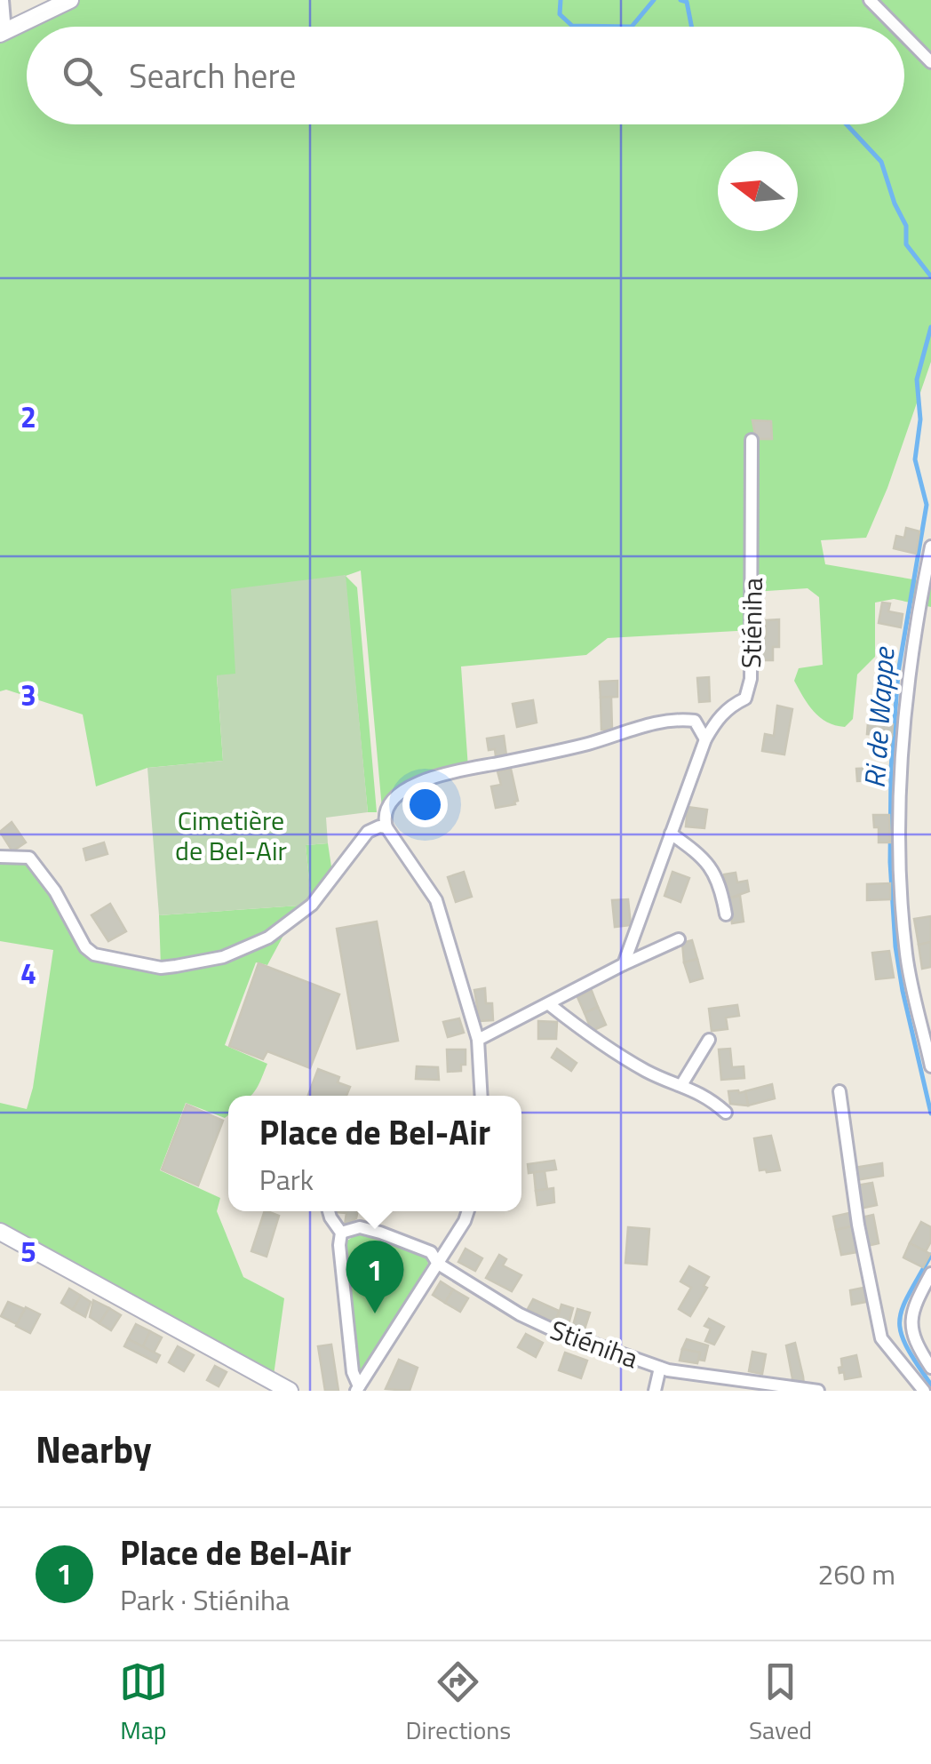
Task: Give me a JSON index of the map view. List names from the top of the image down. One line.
{"streets":{"street":["Stiéniha"]},"water":["Ri de Wappe"],"parks":["Cimetière de Bel-Air"],"north":"left","page":{"search":"Search here","popup":["Place de Bel-Air","Park"],"pins":"1","heading":"Nearby","list":[{"mark":"1","name":"Place de Bel-Air","note":"Park · Stiéniha","value":"260 m"}],"nav":["Map","Directions","Saved"]},"grid":{"rows":["2","3","4","5"]}}
